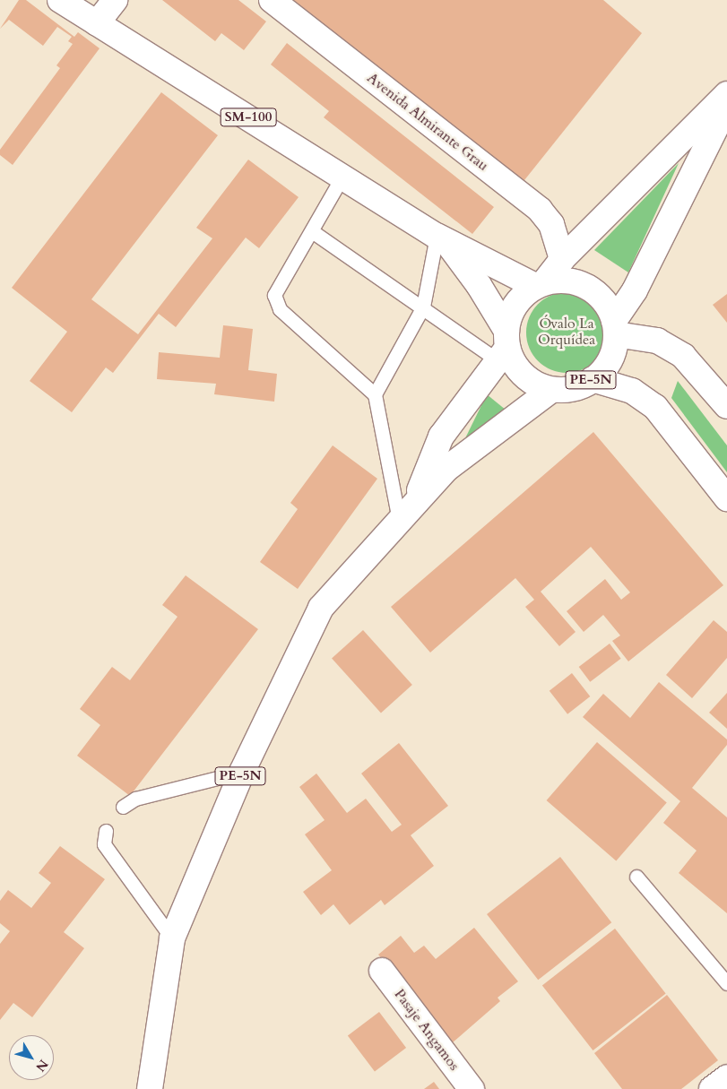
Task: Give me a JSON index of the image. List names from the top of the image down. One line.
{"streets":{"main road":["SM-100","Avenida Almirante Grau","PE-5N","Pasaje Angamos"]},"crossings":[["SM-100","PE-5N"],["Avenida Almirante Grau","PE-5N"]],"parks":["Óvalo La Orquídea"],"north":"bottom right"}
